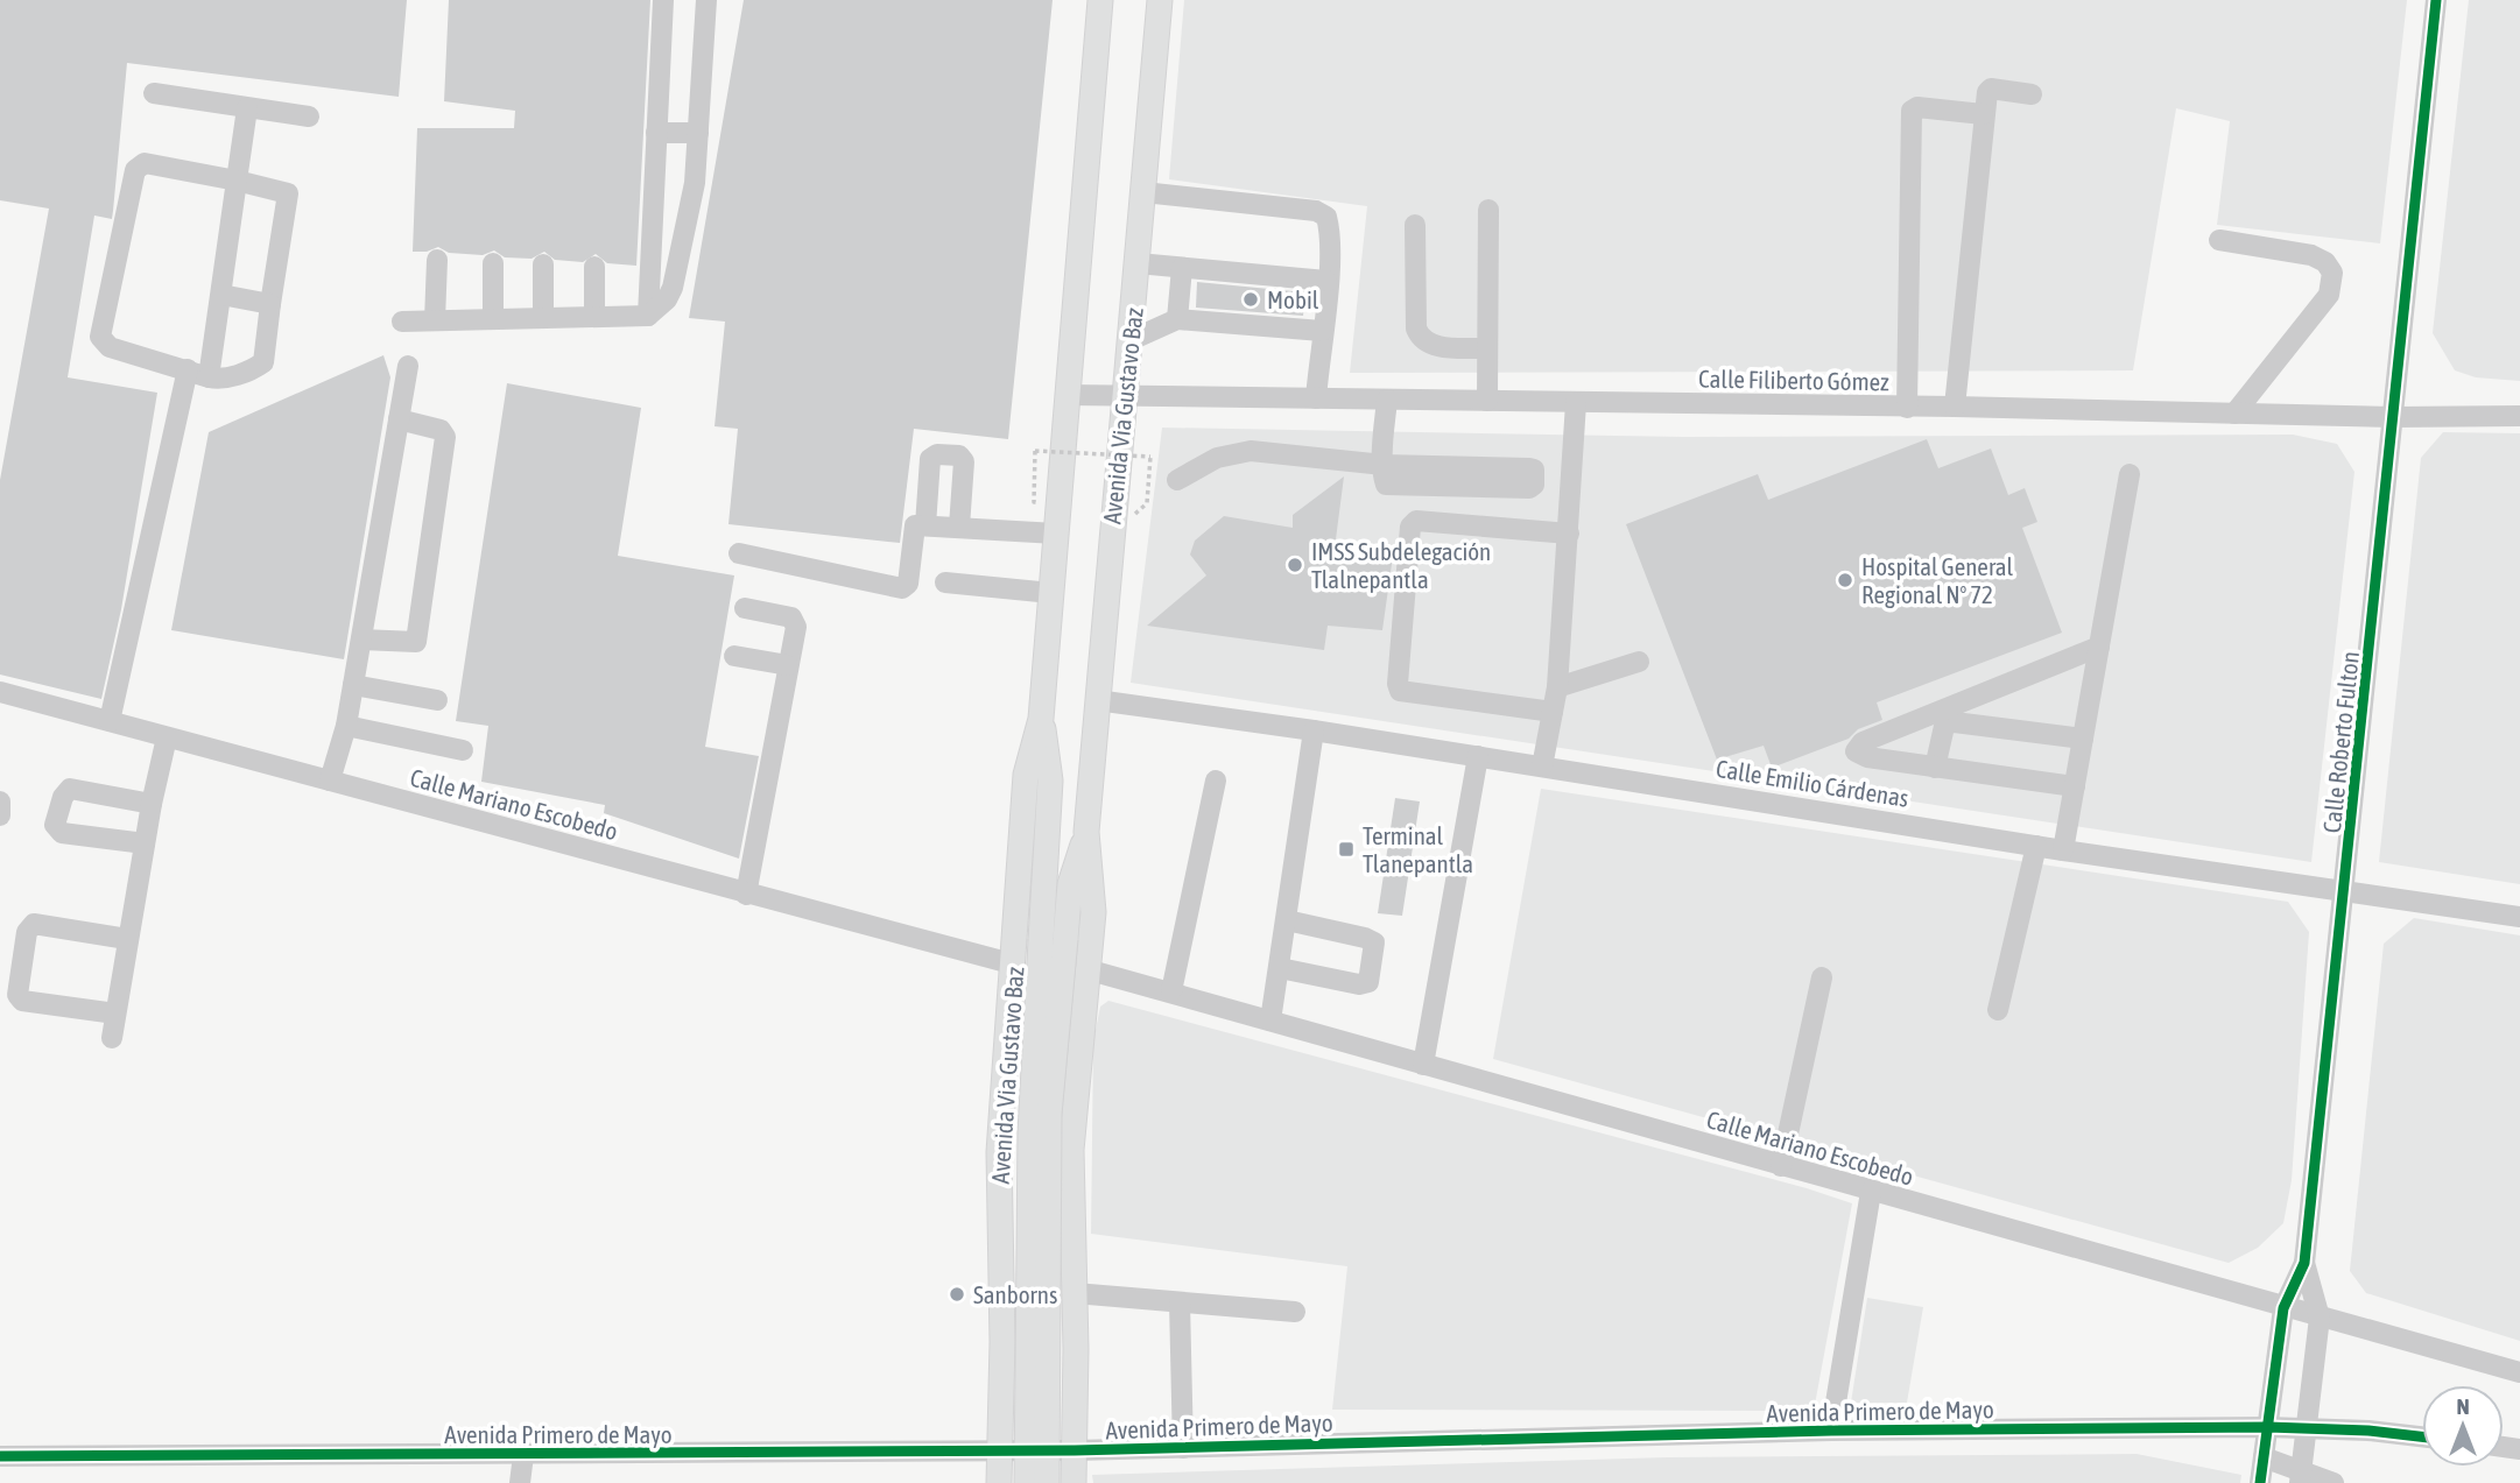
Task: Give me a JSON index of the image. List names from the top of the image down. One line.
{"streets":{"main road":["Avenida Via Gustavo Baz"],"street":["Calle Filiberto Gómez","Calle Roberto Fulton","Calle Emilio Cárdenas","Calle Mariano Escobedo","Avenida Primero de Mayo"]},"crossings":[["Calle Filiberto Gómez","Avenida Via Gustavo Baz"],["Calle Filiberto Gómez","Calle Roberto Fulton"],["Avenida Via Gustavo Baz","Calle Emilio Cárdenas"],["Avenida Via Gustavo Baz","Calle Mariano Escobedo"],["Avenida Via Gustavo Baz","Avenida Primero de Mayo"],["Calle Roberto Fulton","Calle Emilio Cárdenas"],["Calle Roberto Fulton","Calle Mariano Escobedo"],["Calle Roberto Fulton","Avenida Primero de Mayo"]],"places":{"other":["Mobil","IMSS Subdelegación Tlalnepantla","Hospital General Regional N° 72","Sanborns"],"transit":["Terminal Tlanepantla"]},"north":"top"}
